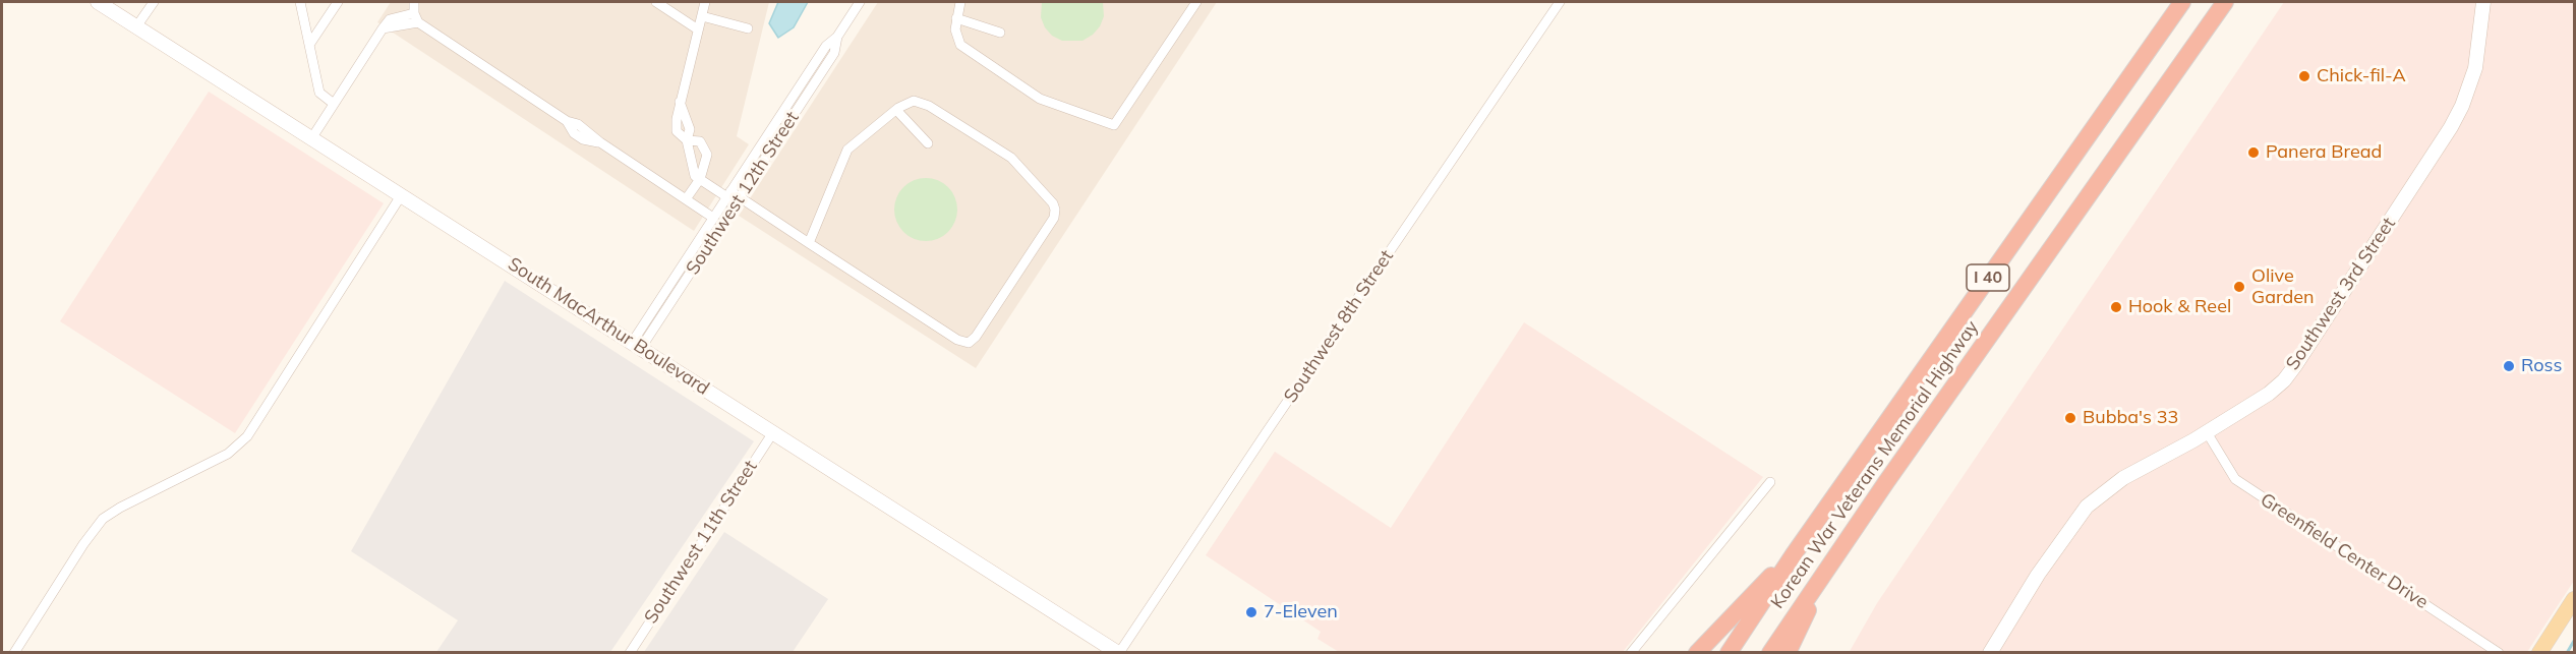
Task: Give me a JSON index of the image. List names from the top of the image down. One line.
{"streets":{"highway":["I 40","Korean War Veterans Memorial Highway"],"main road":["Southwest 3rd Street","South MacArthur Boulevard"],"street":["Southwest 12th Street","Southwest 8th Street","Southwest 11th Street","Greenfield Center Drive"]},"crossings":[["Southwest 12th Street","South MacArthur Boulevard"],["Southwest 3rd Street","Greenfield Center Drive"],["South MacArthur Boulevard","Southwest 8th Street"],["South MacArthur Boulevard","Southwest 11th Street"]],"places":["Chick-fil-A","Panera Bread","Olive Garden","Hook & Reel","Ross","Bubba's 33","7-Eleven"]}
